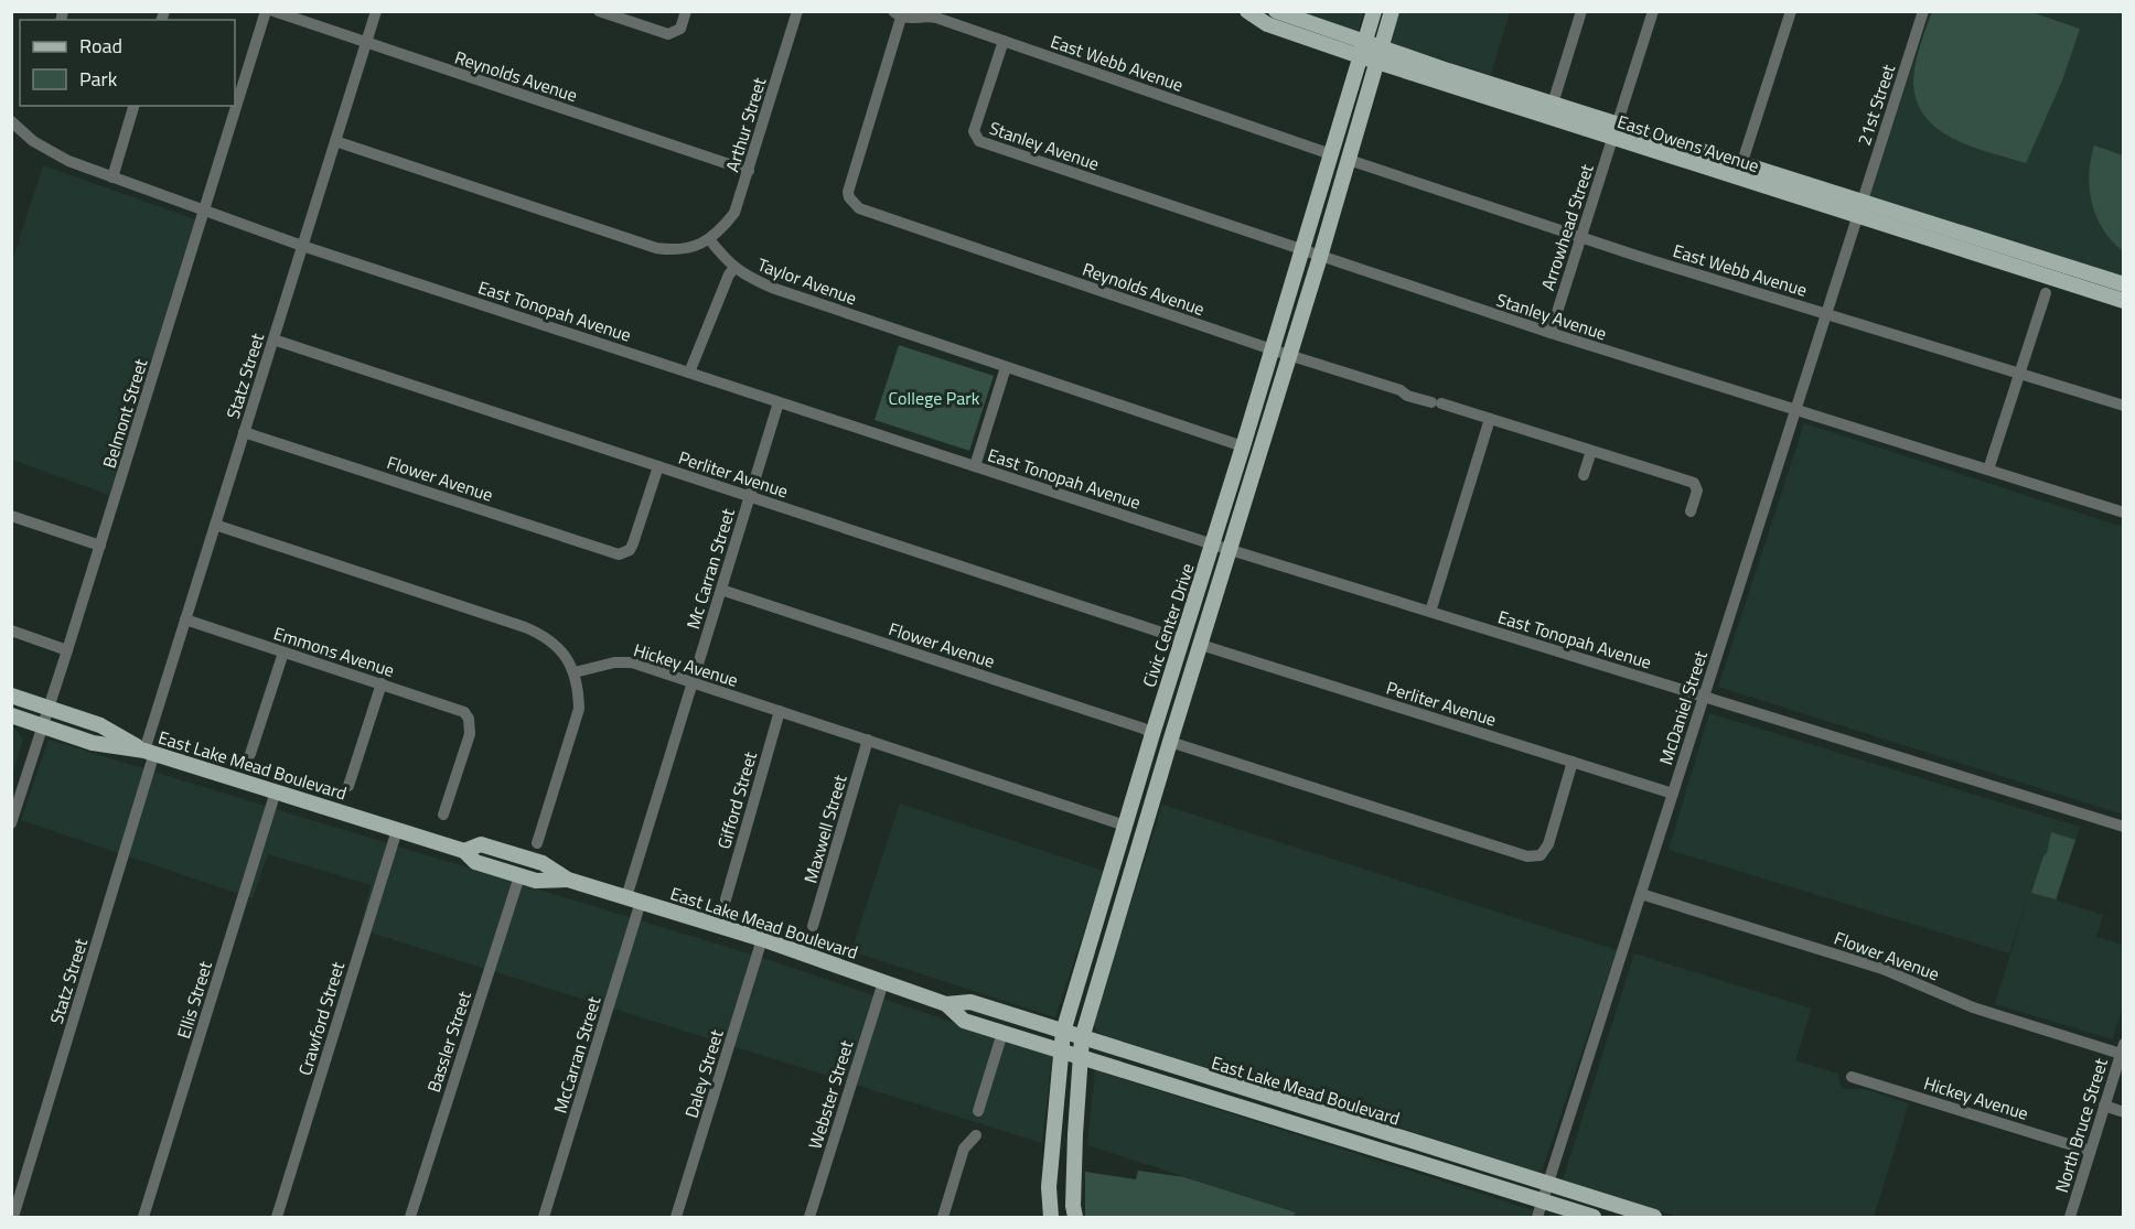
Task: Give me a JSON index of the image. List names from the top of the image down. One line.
{"streets":{"main road":["East Owens Avenue","Civic Center Drive","East Lake Mead Boulevard"],"street":["East Webb Avenue","Reynolds Avenue","21st Street","Arthur Street","Stanley Avenue","Arrowhead Street","Taylor Avenue","East Tonopah Avenue","Statz Street","Belmont Street","Perliter Avenue","Flower Avenue","Mc Carran Street","Emmons Avenue","Hickey Avenue","McDaniel Street","Gifford Street","Maxwell Street","Ellis Street","Crawford Street","Bassler Street","McCarran Street","Daley Street","Webster Street","North Bruce Street"]},"crossings":[["East Webb Avenue","Reynolds Avenue"],["East Webb Avenue","Stanley Avenue"],["East Webb Avenue","Arrowhead Street"],["East Webb Avenue","Civic Center Drive"],["East Webb Avenue","McDaniel Street"],["Reynolds Avenue","Arthur Street"],["Reynolds Avenue","Statz Street"],["Reynolds Avenue","Civic Center Drive"],["21st Street","East Owens Avenue"],["21st Street","McDaniel Street"],["Arthur Street","Taylor Avenue"],["East Owens Avenue","Arrowhead Street"],["East Owens Avenue","Civic Center Drive"],["East Owens Avenue","McDaniel Street"],["Stanley Avenue","Arrowhead Street"],["Stanley Avenue","Civic Center Drive"],["Stanley Avenue","McDaniel Street"],["Taylor Avenue","Civic Center Drive"],["East Tonopah Avenue","Statz Street"],["East Tonopah Avenue","Belmont Street"],["East Tonopah Avenue","Mc Carran Street"],["East Tonopah Avenue","Civic Center Drive"],["East Tonopah Avenue","McDaniel Street"],["Statz Street","Perliter Avenue"],["Statz Street","Flower Avenue"],["Statz Street","Emmons Avenue"],["Statz Street","East Lake Mead Boulevard"],["Belmont Street","East Lake Mead Boulevard"],["Perliter Avenue","Flower Avenue"],["Perliter Avenue","Mc Carran Street"],["Perliter Avenue","Civic Center Drive"],["Perliter Avenue","McDaniel Street"],["Flower Avenue","Mc Carran Street"],["Flower Avenue","Civic Center Drive"],["Flower Avenue","McDaniel Street"],["Flower Avenue","North Bruce Street"],["Mc Carran Street","Hickey Avenue"],["Mc Carran Street","East Lake Mead Boulevard"],["Mc Carran Street","McCarran Street"],["Civic Center Drive","Hickey Avenue"],["Civic Center Drive","East Lake Mead Boulevard"],["Hickey Avenue","Gifford Street"],["Hickey Avenue","Maxwell Street"],["Hickey Avenue","North Bruce Street"],["McDaniel Street","East Lake Mead Boulevard"],["East Lake Mead Boulevard","Ellis Street"],["East Lake Mead Boulevard","Crawford Street"],["East Lake Mead Boulevard","Bassler Street"],["East Lake Mead Boulevard","McCarran Street"],["East Lake Mead Boulevard","Daley Street"],["East Lake Mead Boulevard","Webster Street"]],"parks":["College Park"],"legend":["Road","Park"]}
